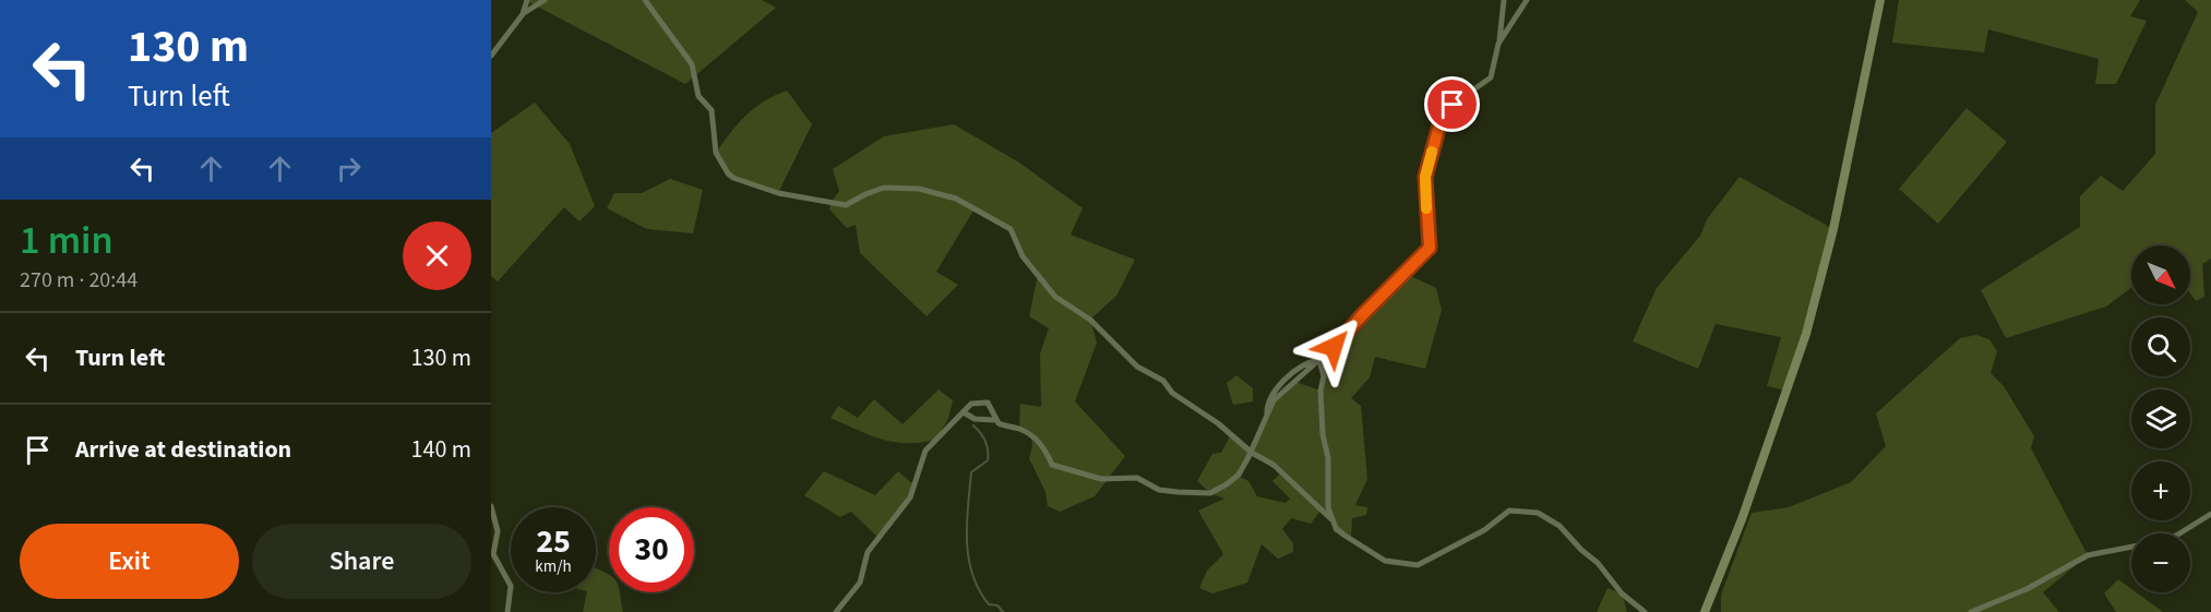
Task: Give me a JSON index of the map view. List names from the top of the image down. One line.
{"north":"bottom right","page":{"turn":["130 m","Turn left"],"heading":["1 min","270 m · 20:44"],"map_buttons":["+","−"],"list":[{"name":"Turn left","value":"130 m"},{"name":"Arrive at destination","value":"140 m"}],"speed":"25 km/h","limit":"30","buttons":["Exit","Share"]}}
